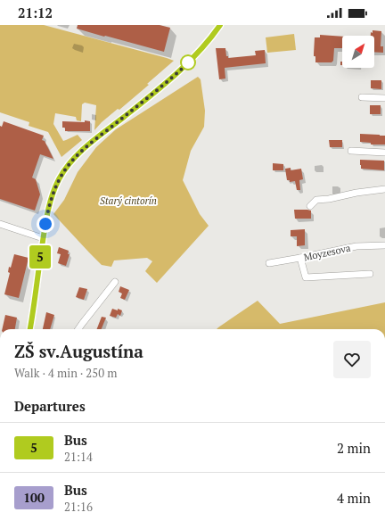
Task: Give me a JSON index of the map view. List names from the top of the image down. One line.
{"streets":{"street":["Moyzesova"]},"parks":["Starý cintorín"],"lines":["bus line 5"],"north":"top right","page":{"status":"21:12","on_map":"5","heading":[["ZŠ sv.Augustína","Walk · 4 min · 250 m"],"Departures"],"list":[{"mark":"5","name":"Bus","note":"21:14","value":"2 min"},{"mark":"100","name":"Bus","note":"21:16","value":"4 min"}]}}
